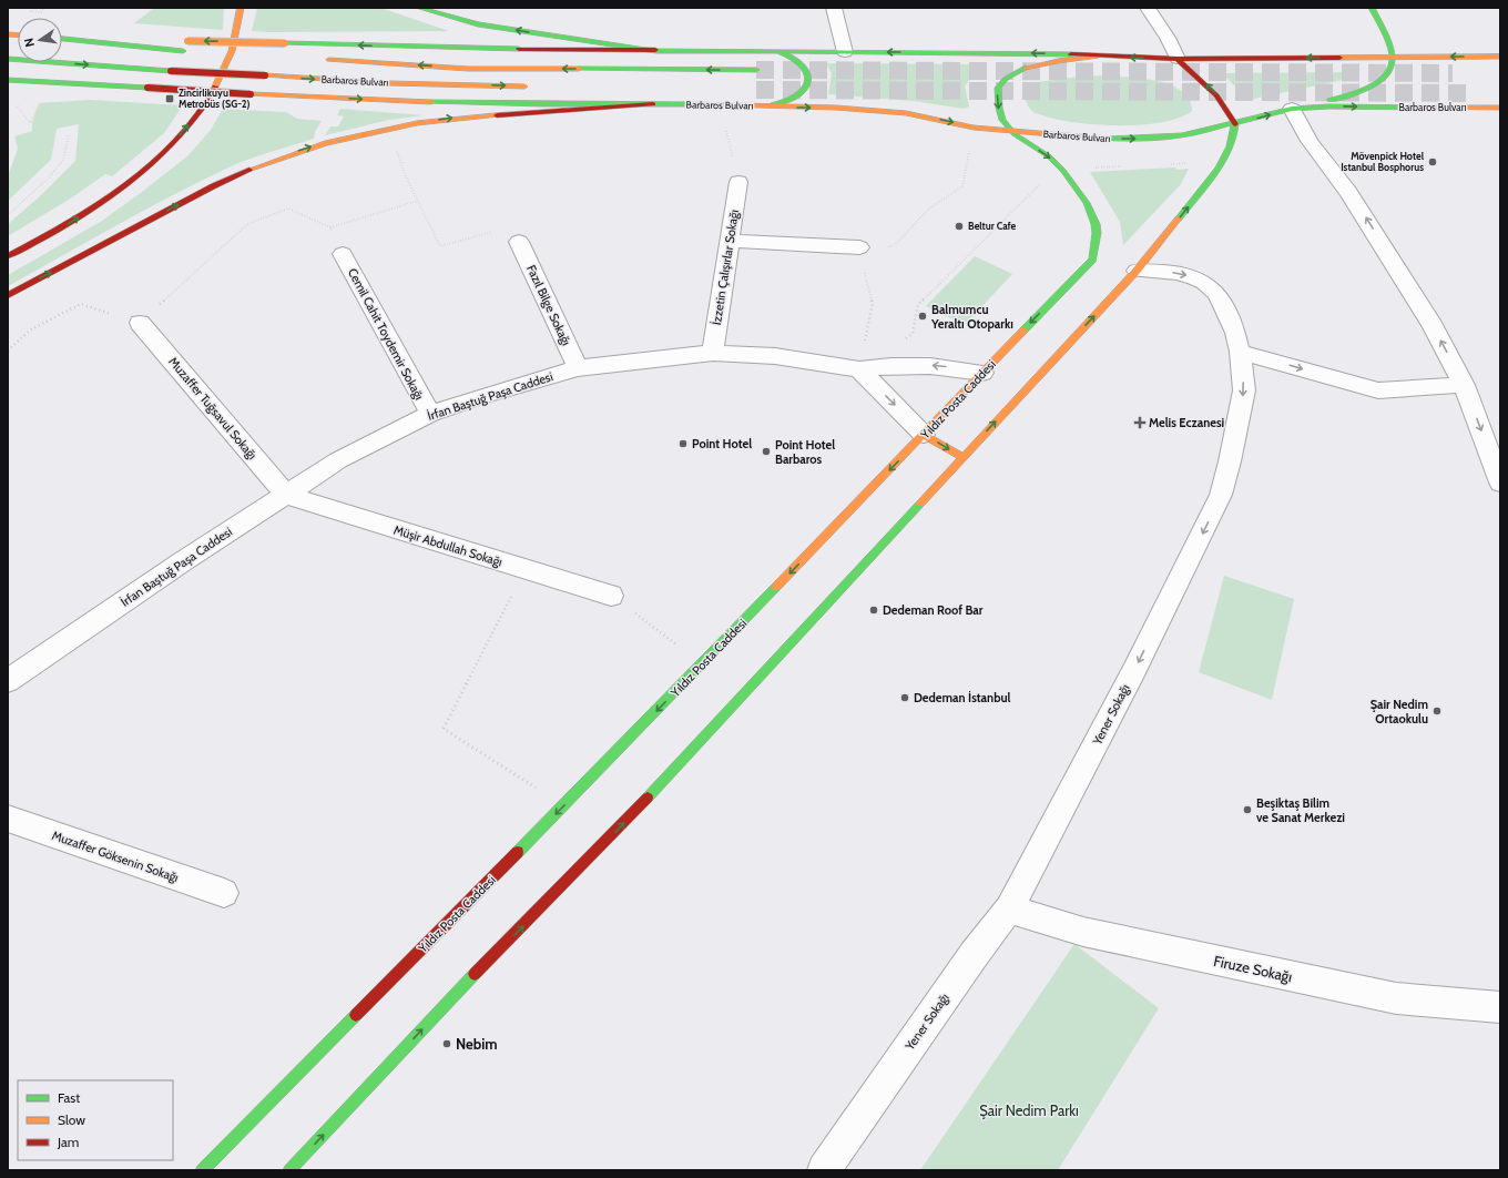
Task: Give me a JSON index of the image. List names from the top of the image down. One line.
{"streets":{"main road":["Barbaros Bulvarı","Yıldız Posta Caddesi"],"street":["İzzetin Çalışırlar Sokağı","Fazıl Bilge Sokağı","Cemil Cahit Toydemir Sokağı","İrfan Baştuğ Paşa Caddesi","Muzaffer Tuğsavul Sokağı","Müşir Abdullah Sokağı","Yener Sokağı","Muzaffer Göksenin Sokağı","Firuze Sokağı"]},"crossings":[["Barbaros Bulvarı","Yıldız Posta Caddesi"],["İzzetin Çalışırlar Sokağı","İrfan Baştuğ Paşa Caddesi"],["Fazıl Bilge Sokağı","İrfan Baştuğ Paşa Caddesi"],["Cemil Cahit Toydemir Sokağı","İrfan Baştuğ Paşa Caddesi"],["İrfan Baştuğ Paşa Caddesi","Yıldız Posta Caddesi"],["İrfan Baştuğ Paşa Caddesi","Muzaffer Tuğsavul Sokağı"],["İrfan Baştuğ Paşa Caddesi","Müşir Abdullah Sokağı"],["Muzaffer Tuğsavul Sokağı","Müşir Abdullah Sokağı"],["Yener Sokağı","Firuze Sokağı"]],"one_way":["Yener Sokağı"],"parks":["Şair Nedim Parkı"],"places":{"transit":["Zincirlikuyu Metrobüs (SG-2)"],"other":["Mövenpick Hotel Istanbul Bosphorus","Beltur Cafe","Balmumcu Yeraltı Otoparkı","Point Hotel","Point Hotel Barbaros","Dedeman Roof Bar","Dedeman İstanbul","Şair Nedim Ortaokulu","Beşiktaş Bilim ve Sanat Merkezi","Nebim"],"health":["Melis Eczanesi"]},"legend":["Fast","Slow","Jam"],"north":"left"}
